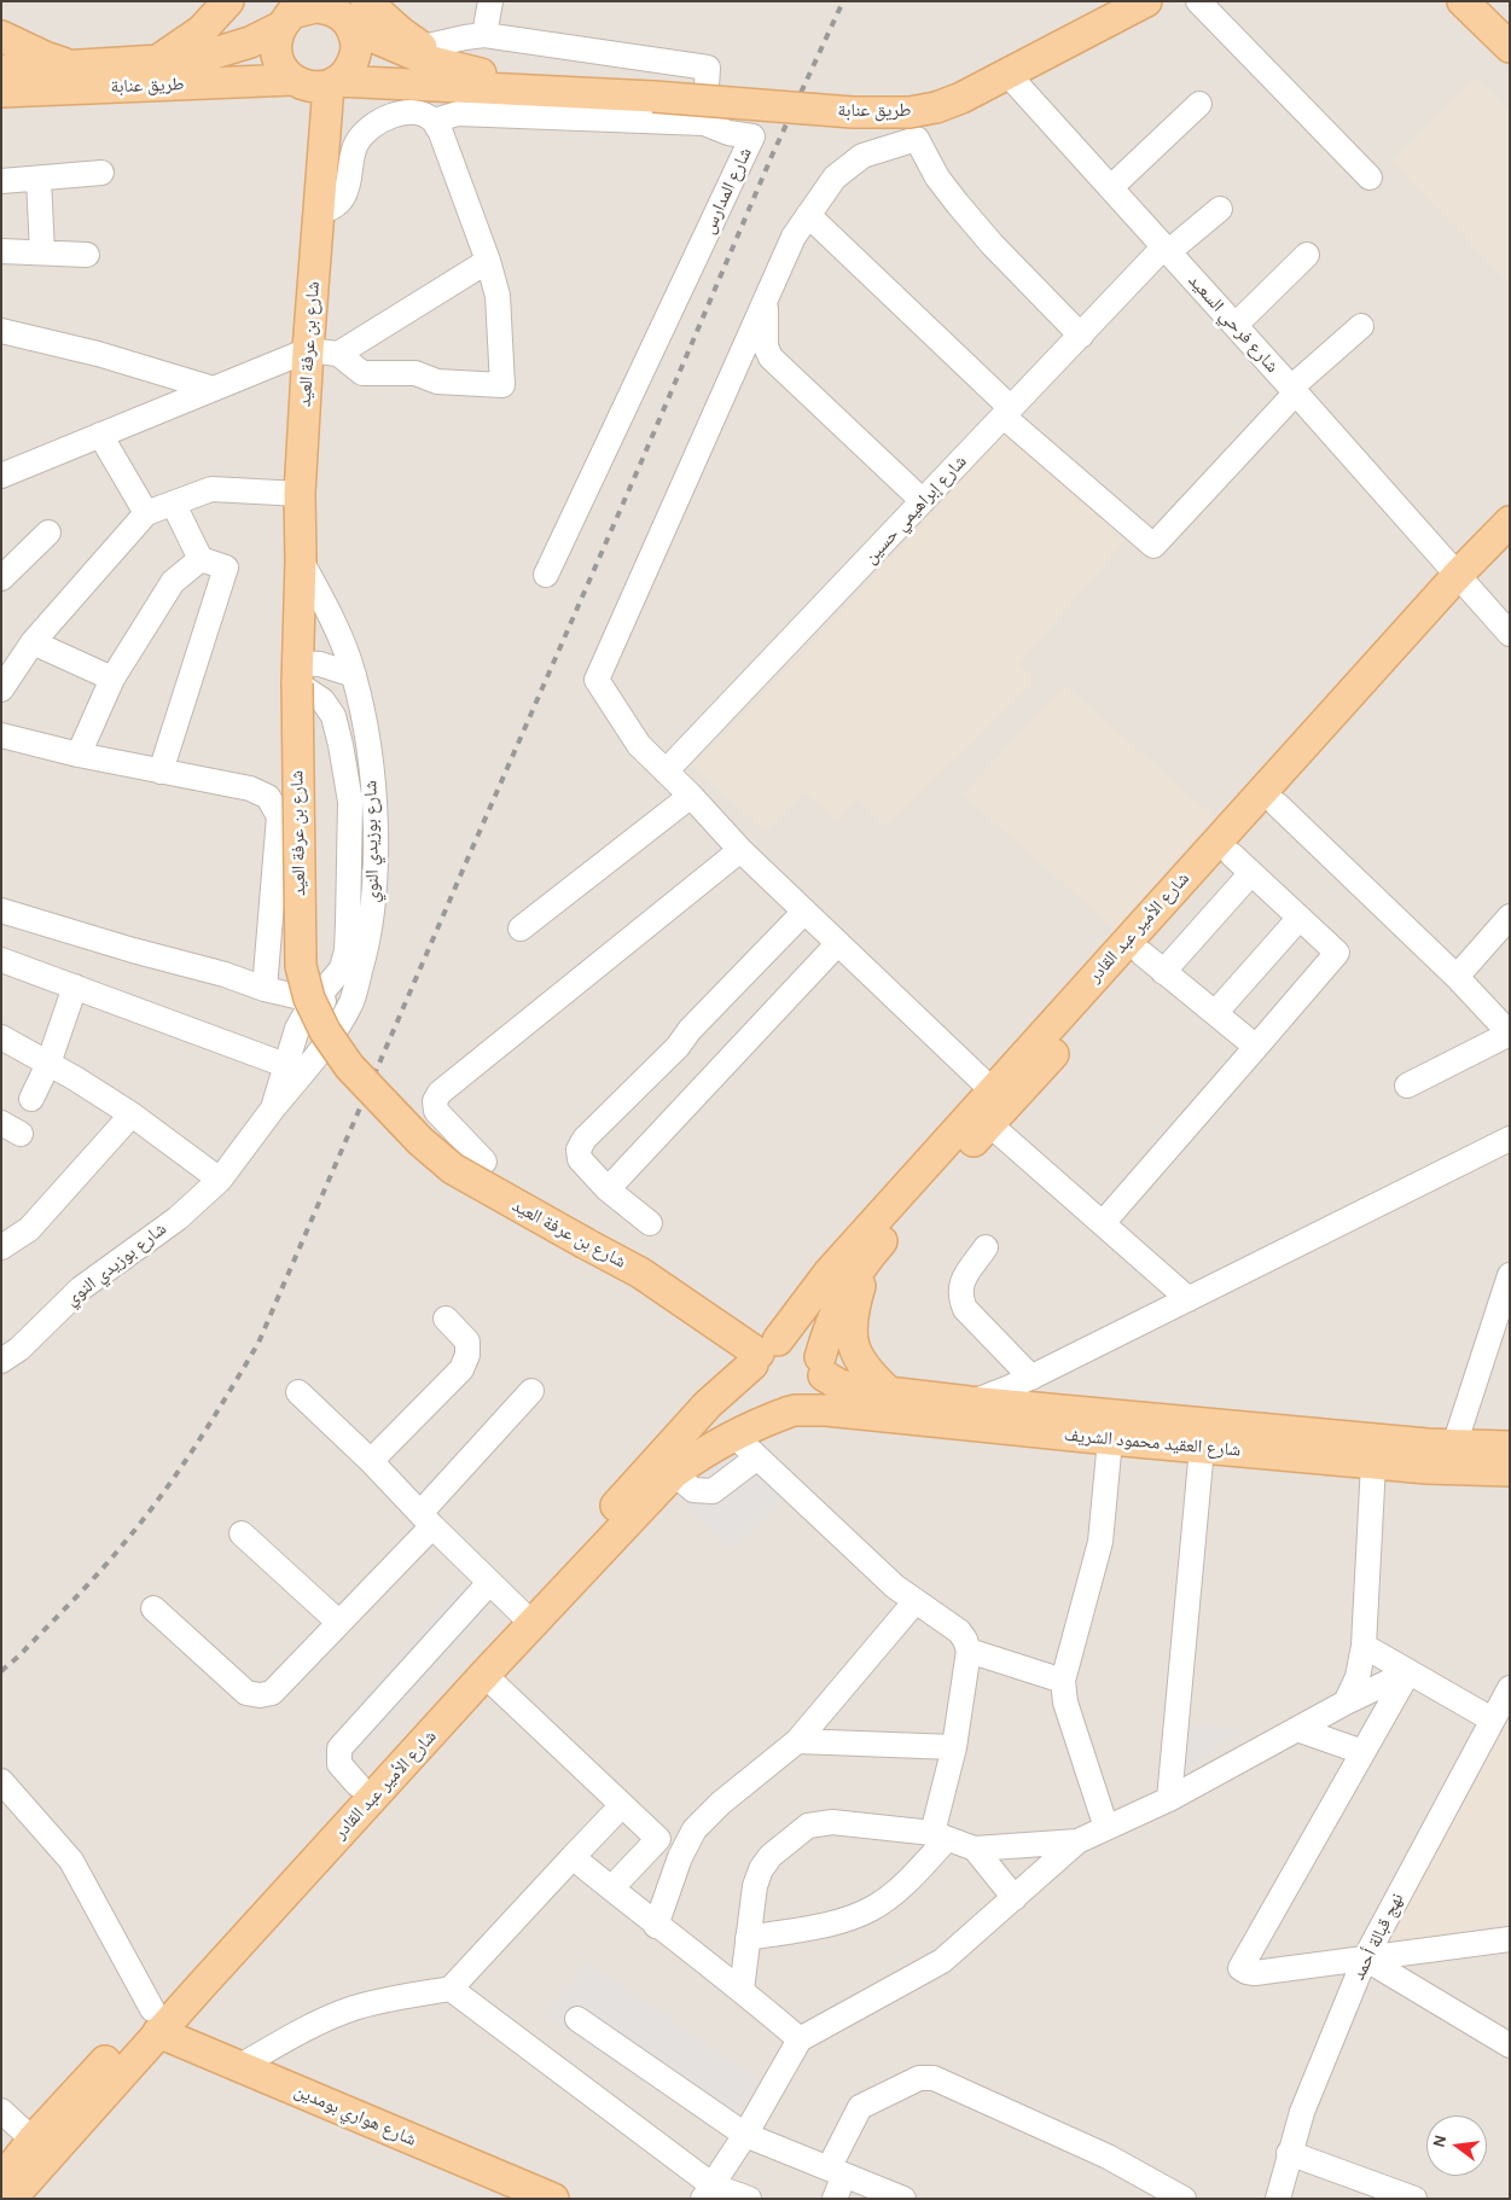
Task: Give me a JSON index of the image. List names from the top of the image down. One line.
{"streets":{"main road":["طريق عنابة","شارع بن عرفة العيد","شارع الأمير عبد القادر","شارع العقيد محمود الشريف","شارع هواري بومدين"],"street":["شارع المدارس","شارع فرحي السعيد","شارع إبراهيمي حسين","شارع بوزيدي النوي","نهج قبالة أحمد"]},"crossings":[["طريق عنابة","شارع فرحي السعيد"],["طريق عنابة","شارع بن عرفة العيد"],["شارع فرحي السعيد","شارع إبراهيمي حسين"],["شارع فرحي السعيد","شارع الأمير عبد القادر"],["شارع بن عرفة العيد","شارع بوزيدي النوي"],["شارع بن عرفة العيد","شارع الأمير عبد القادر"],["شارع بن عرفة العيد","شارع العقيد محمود الشريف"],["شارع الأمير عبد القادر","شارع العقيد محمود الشريف"],["شارع الأمير عبد القادر","شارع هواري بومدين"]],"north":"left"}
